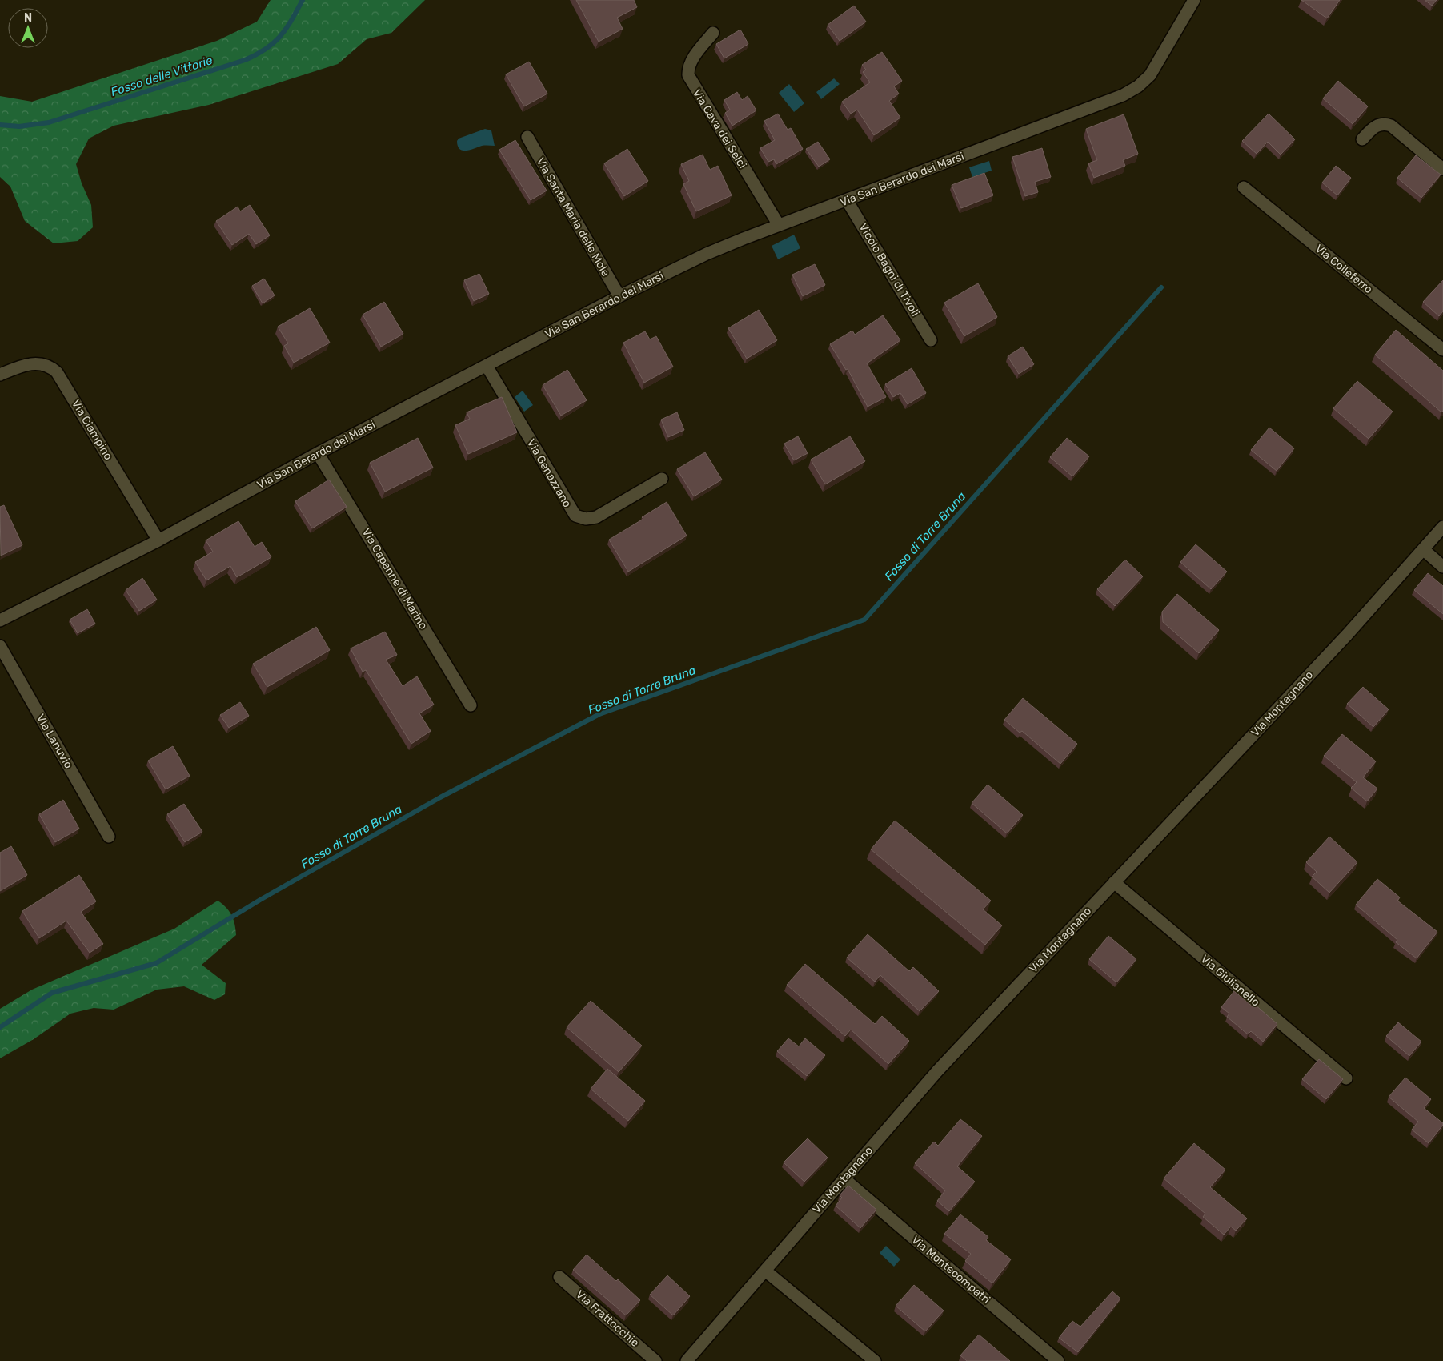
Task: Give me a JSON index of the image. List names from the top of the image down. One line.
{"streets":{"street":["Via Cava dei Selci","Via San Berardo dei Marsi","Via Santa Maria delle Mole","Via Colleferro","Vicolo Bagni di Tivoli","Via Ciampino","Via Genazzano","Via Capanne di Marino","Via Montagnano","Via Lanuvio","Via Giulianello","Via Montecompatri","Via Frattocchie"]},"crossings":[["Via Cava dei Selci","Via San Berardo dei Marsi"],["Via San Berardo dei Marsi","Via Santa Maria delle Mole"],["Via San Berardo dei Marsi","Vicolo Bagni di Tivoli"],["Via San Berardo dei Marsi","Via Ciampino"],["Via San Berardo dei Marsi","Via Genazzano"],["Via San Berardo dei Marsi","Via Capanne di Marino"],["Via Montagnano","Via Giulianello"],["Via Montagnano","Via Montecompatri"]],"water":["Fosso delle Vittorie","Fosso di Torre Bruna"],"north":"top"}
